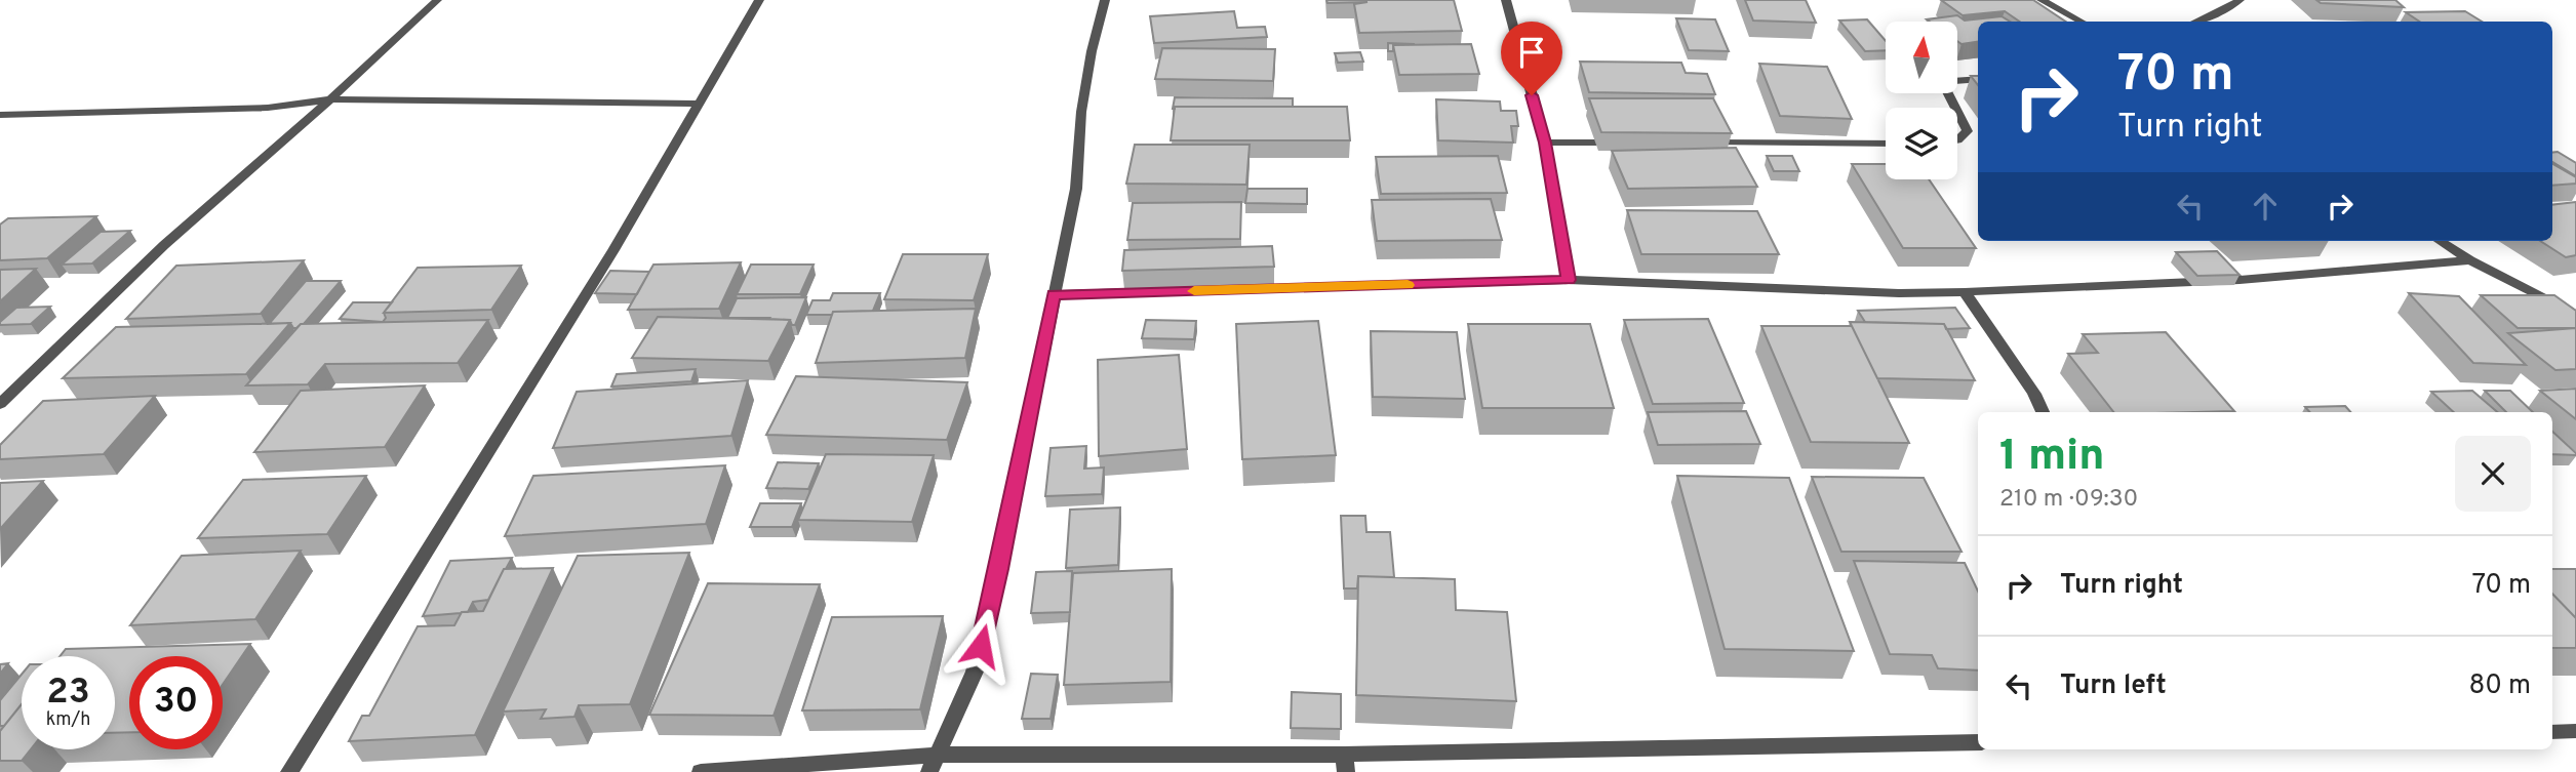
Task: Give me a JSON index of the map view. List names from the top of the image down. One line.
{"north":"top","page":{"turn":["70 m","Turn right"],"heading":["1 min","210 m · 09:30"],"list":[{"name":"Turn right","value":"70 m"},{"name":"Turn left","value":"80 m"}],"speed":"23 km/h","limit":"30"}}
